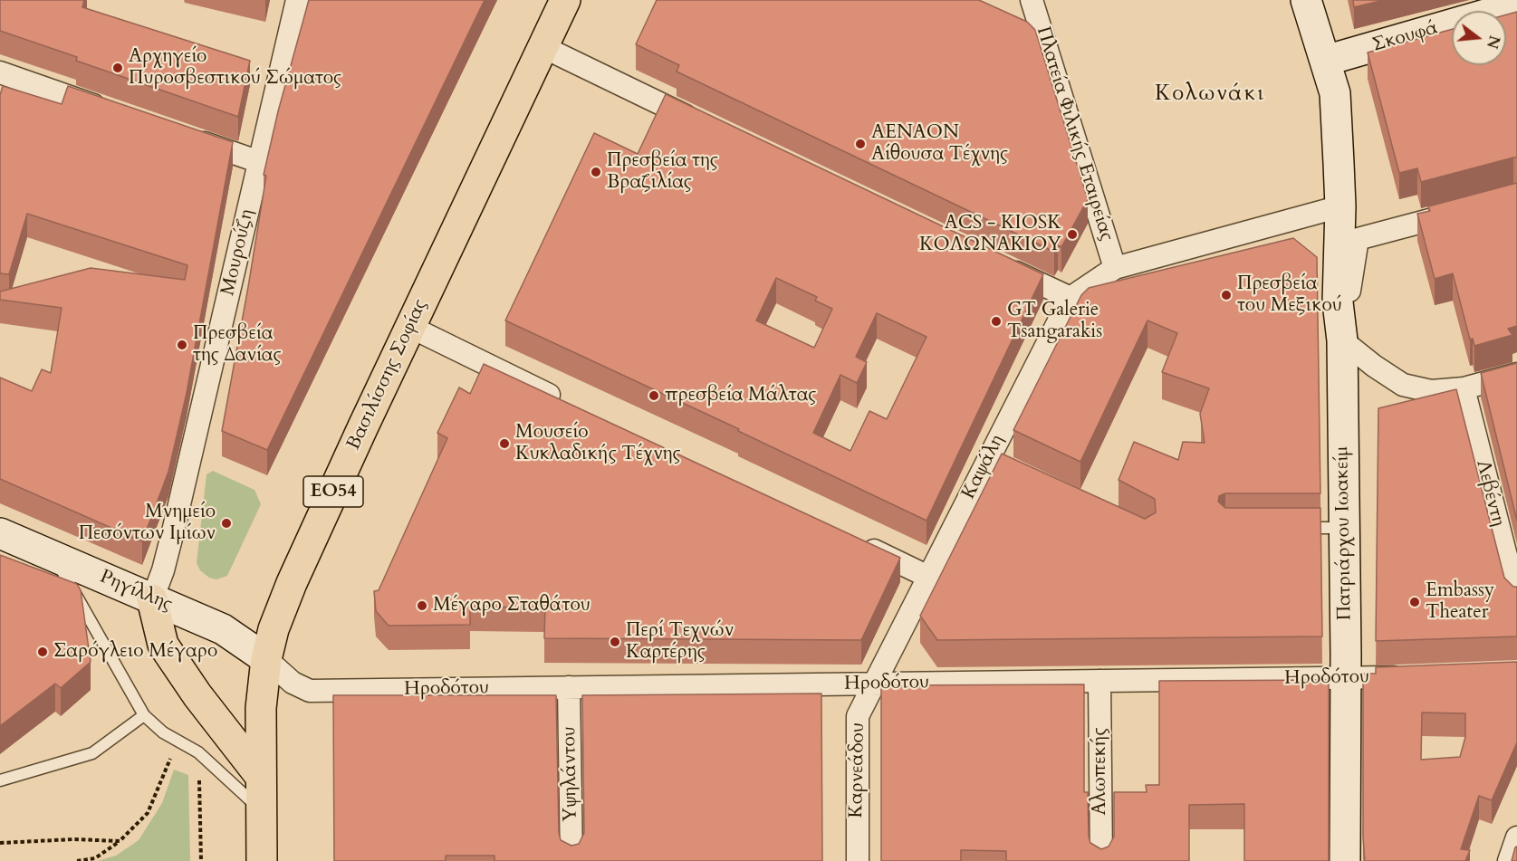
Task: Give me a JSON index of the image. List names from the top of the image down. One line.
{"streets":{"main road":["Βασιλίσσης Σοφίας","ΕΟ54"],"street":["Σκουφά","Πλατεία Φιλικής Εταιρείας","Μουρούζη","Καψάλη","Λεβέντη","Πατριάρχου Ιωακείμ","Ρηγίλλης","Ηροδότου","Καρνεάδου","Αλωπεκής","Υψηλάντου"]},"crossings":[["Πλατεία Φιλικής Εταιρείας","Καψάλη"],["Μουρούζη","Ρηγίλλης"],["Βασιλίσσης Σοφίας","Ρηγίλλης"],["Βασιλίσσης Σοφίας","Ηροδότου"],["Καψάλη","Πατριάρχου Ιωακείμ"],["Καψάλη","Ηροδότου"],["Καψάλη","Καρνεάδου"],["Πατριάρχου Ιωακείμ","Ηροδότου"],["Ρηγίλλης","Ηροδότου"],["Ηροδότου","Καρνεάδου"],["Ηροδότου","Αλωπεκής"],["Ηροδότου","Υψηλάντου"]],"districts":["Κολωνάκι"],"places":["Αρχηγείο Πυροσβεστικού Σώματος","ΑΕΝΑΟΝ Αίθουσα Τέχνης","Πρεσβεία της Βραζιλίας","ACS - KIOSK ΚΟΛΩΝΑΚΙΟΥ","Πρεσβεία του Μεξικού","GT Galerie Tsangarakis","Πρεσβεία της Δανίας","πρεσβεία Μάλτας","Μουσείο Κυκλαδικής Τέχνης","Μνημείο Πεσόντων Ιμίων","Embassy Theater","Μέγαρο Σταθάτου","Περί Τεχνών Καρτέρης","Σαρόγλειο Μέγαρο"],"north":"right"}
